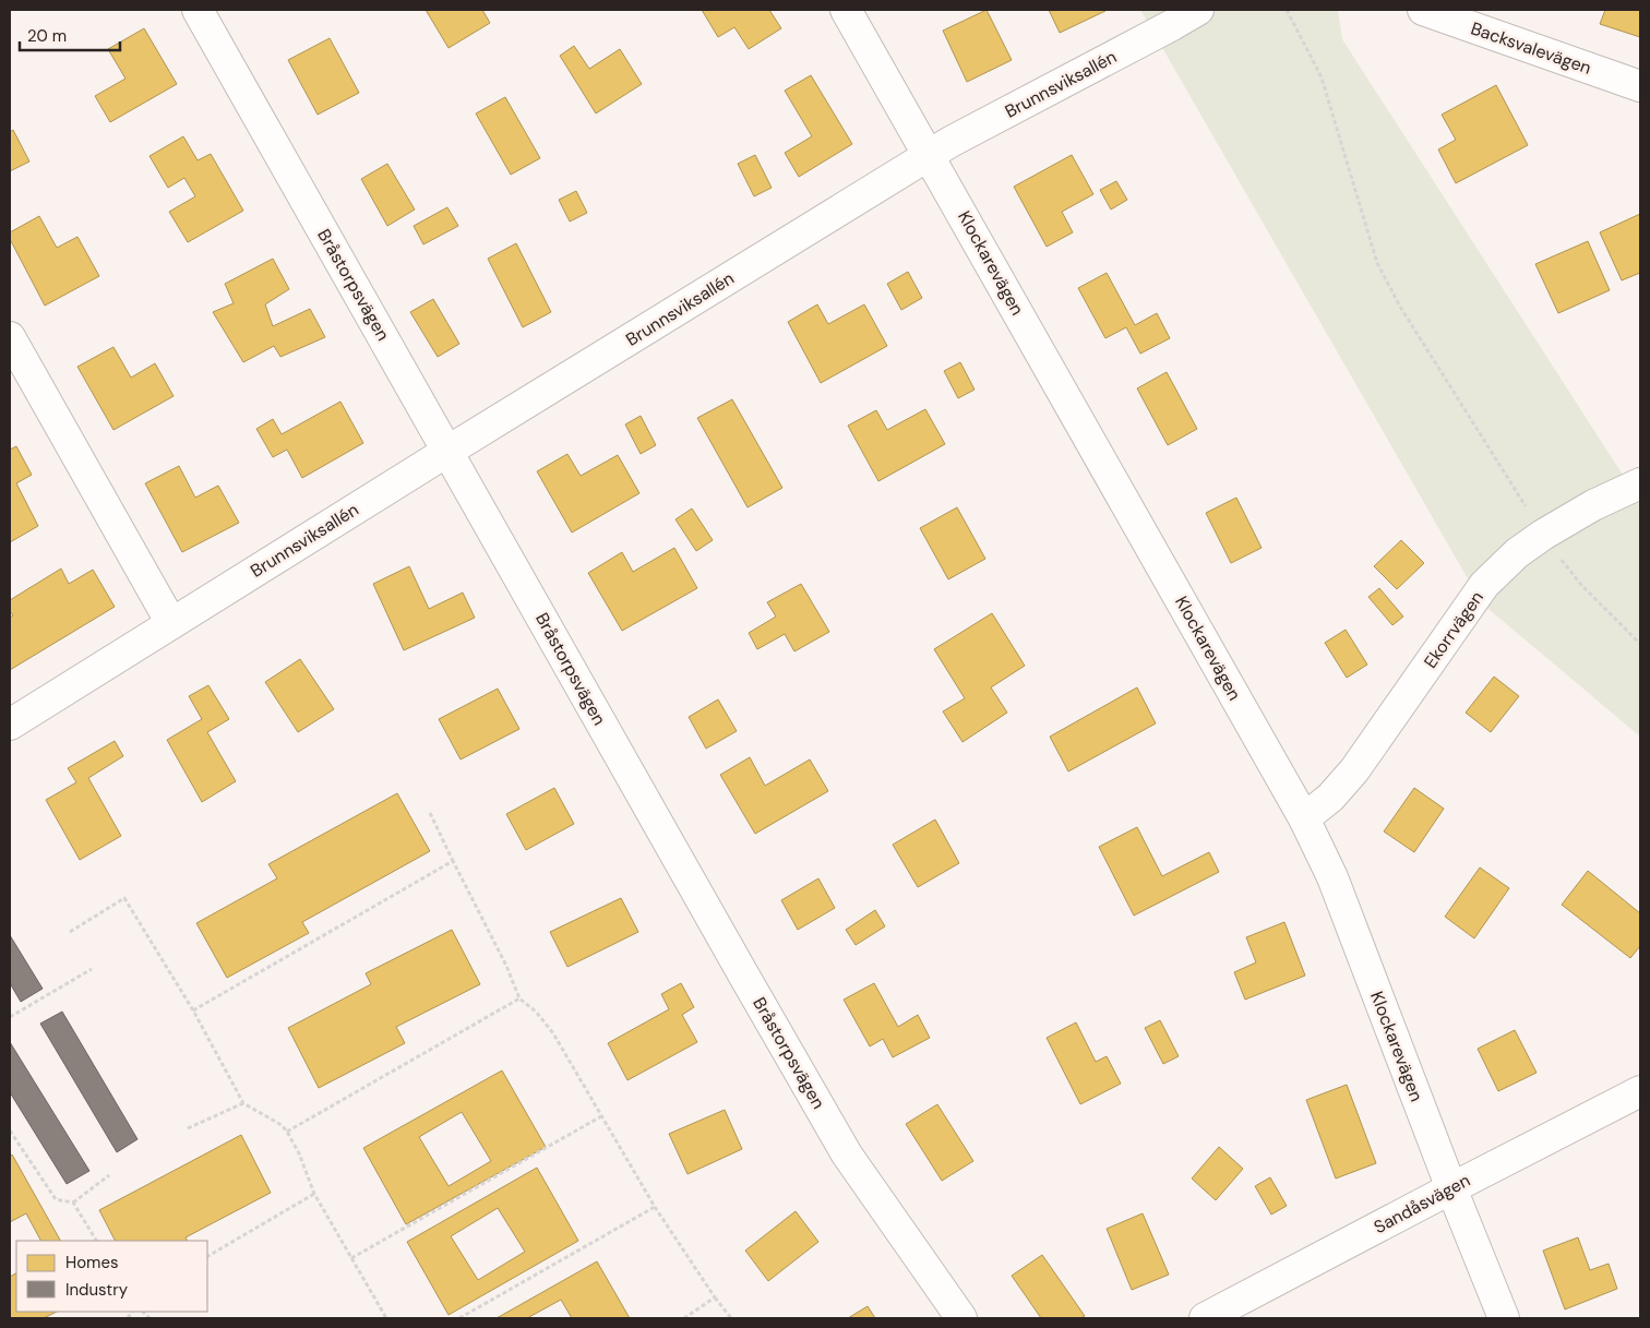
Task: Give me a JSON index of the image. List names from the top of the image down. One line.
{"streets":{"street":["Backsvalevägen","Brunnsviksallén","Klockarevägen","Bråstorpsvägen","Ekorrvägen","Sandåsvägen"]},"crossings":[["Brunnsviksallén","Klockarevägen"],["Brunnsviksallén","Bråstorpsvägen"],["Klockarevägen","Ekorrvägen"],["Klockarevägen","Sandåsvägen"]],"legend":["Homes","Industry"],"scale_bar":"20 m"}
